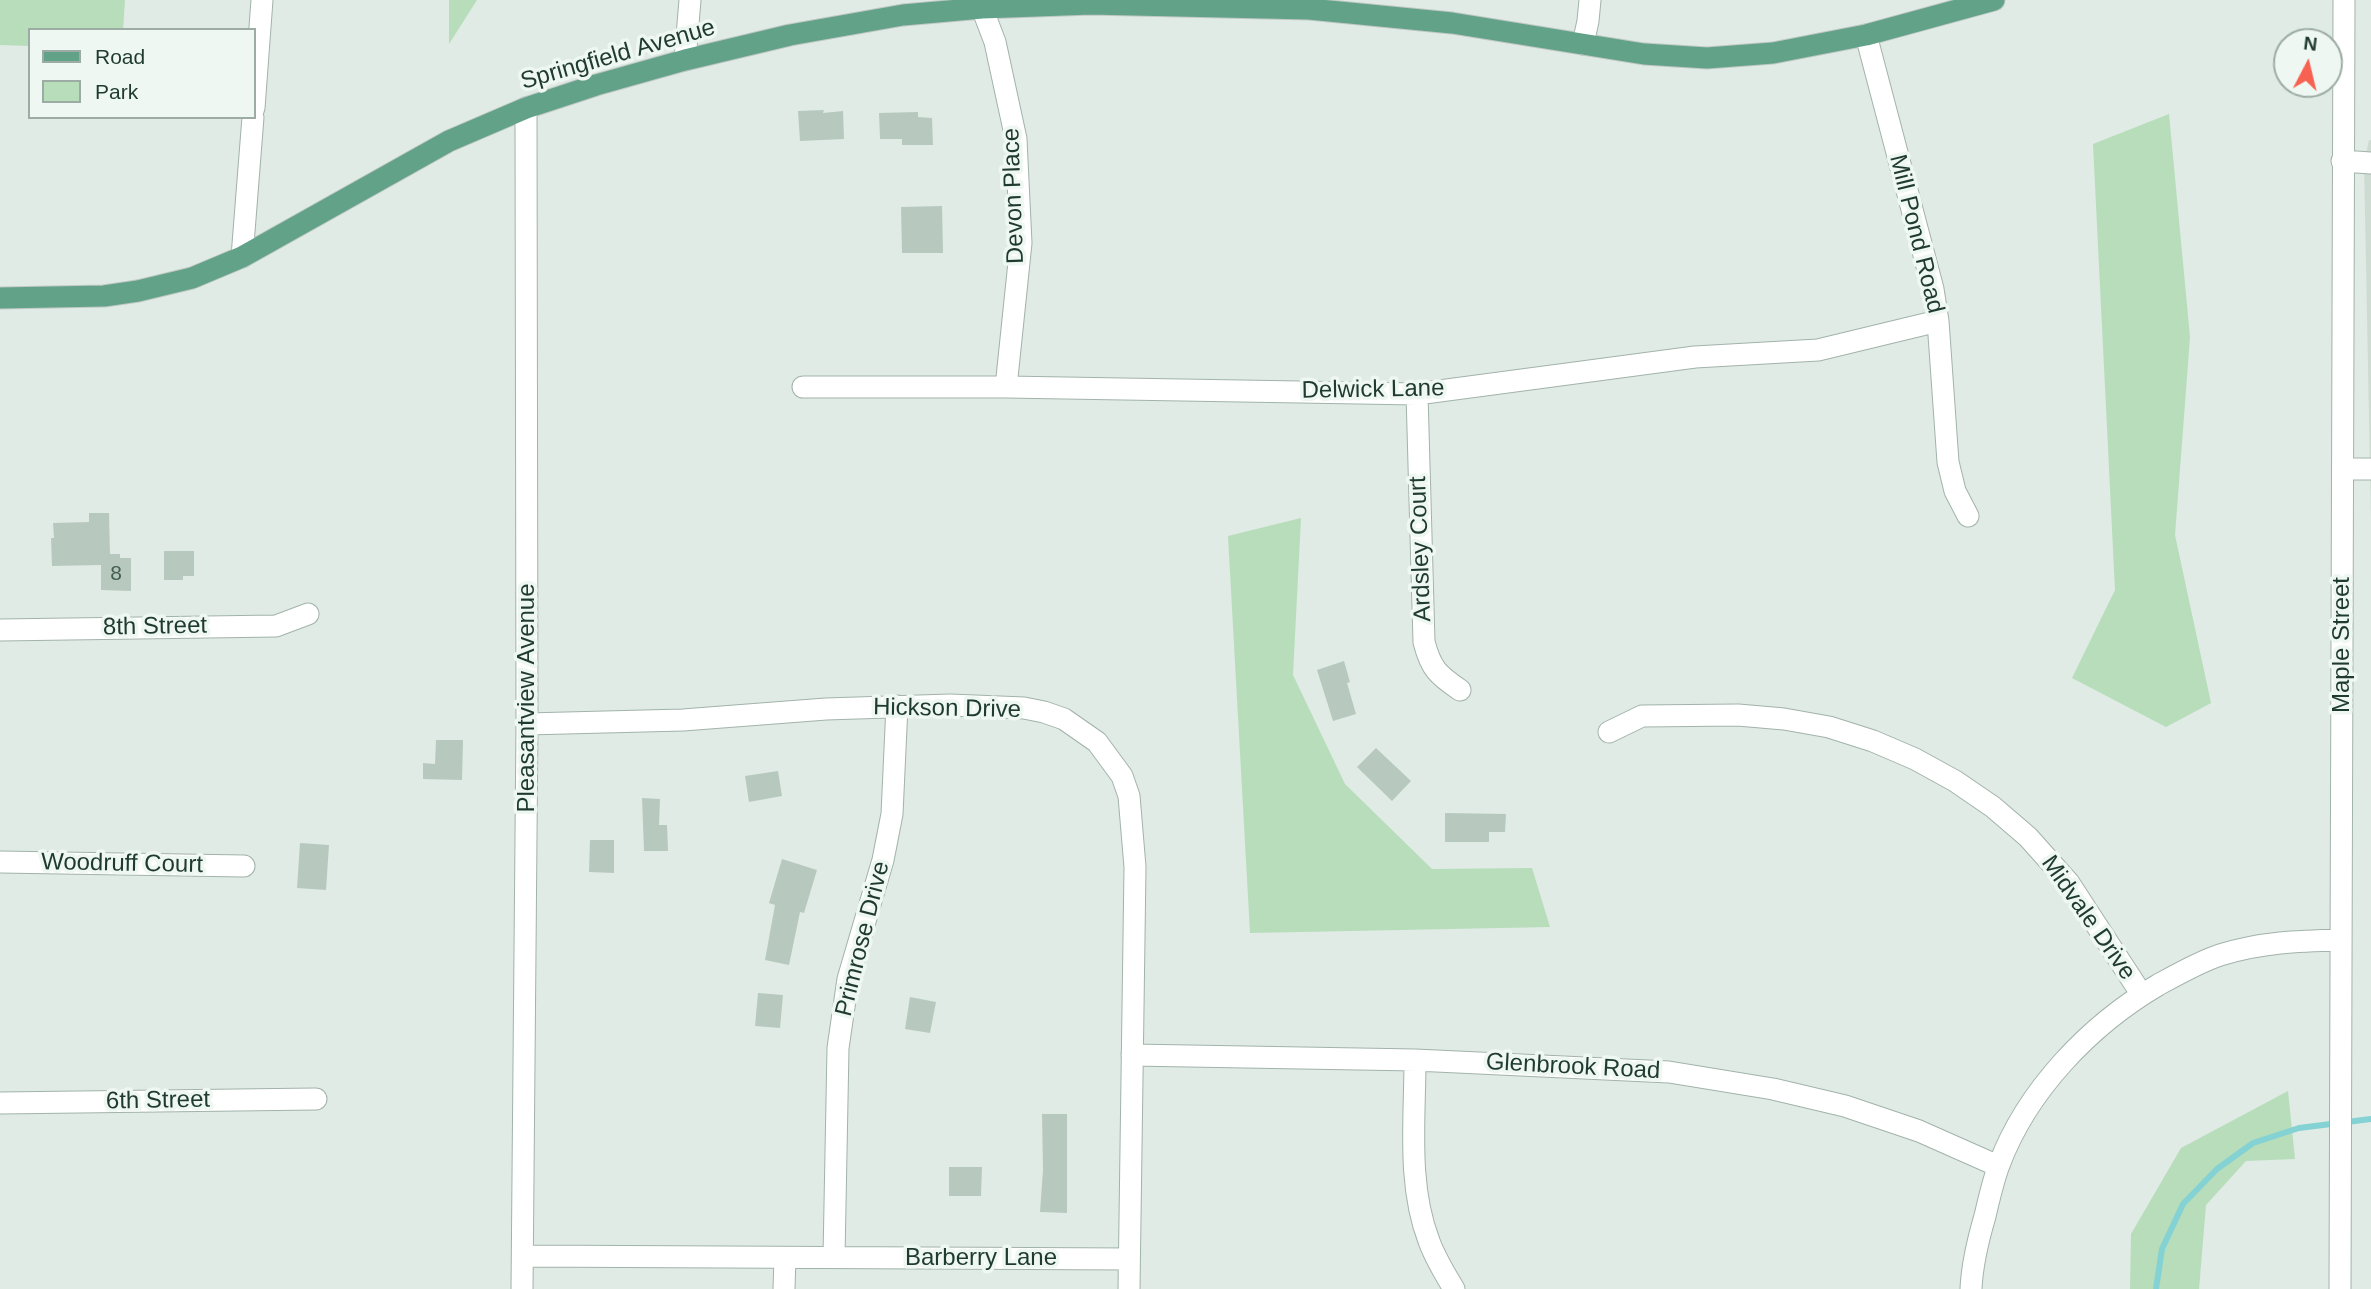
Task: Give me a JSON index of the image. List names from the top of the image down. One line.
{"streets":{"main road":["Springfield Avenue"],"street":["Devon Place","Mill Pond Road","Delwick Lane","Ardsley Court","8th Street","Maple Street","Pleasantview Avenue","Hickson Drive","Woodruff Court","Midvale Drive","Primrose Drive","Glenbrook Road","6th Street","Barberry Lane"]},"crossings":[["Springfield Avenue","Devon Place"],["Springfield Avenue","Mill Pond Road"],["Springfield Avenue","Pleasantview Avenue"],["Devon Place","Delwick Lane"],["Mill Pond Road","Delwick Lane"],["Delwick Lane","Ardsley Court"],["Pleasantview Avenue","Hickson Drive"],["Hickson Drive","Primrose Drive"],["Hickson Drive","Glenbrook Road"],["Hickson Drive","Barberry Lane"],["Primrose Drive","Barberry Lane"]],"house_numbers":["8"],"legend":["Road","Park"],"north":"top"}
